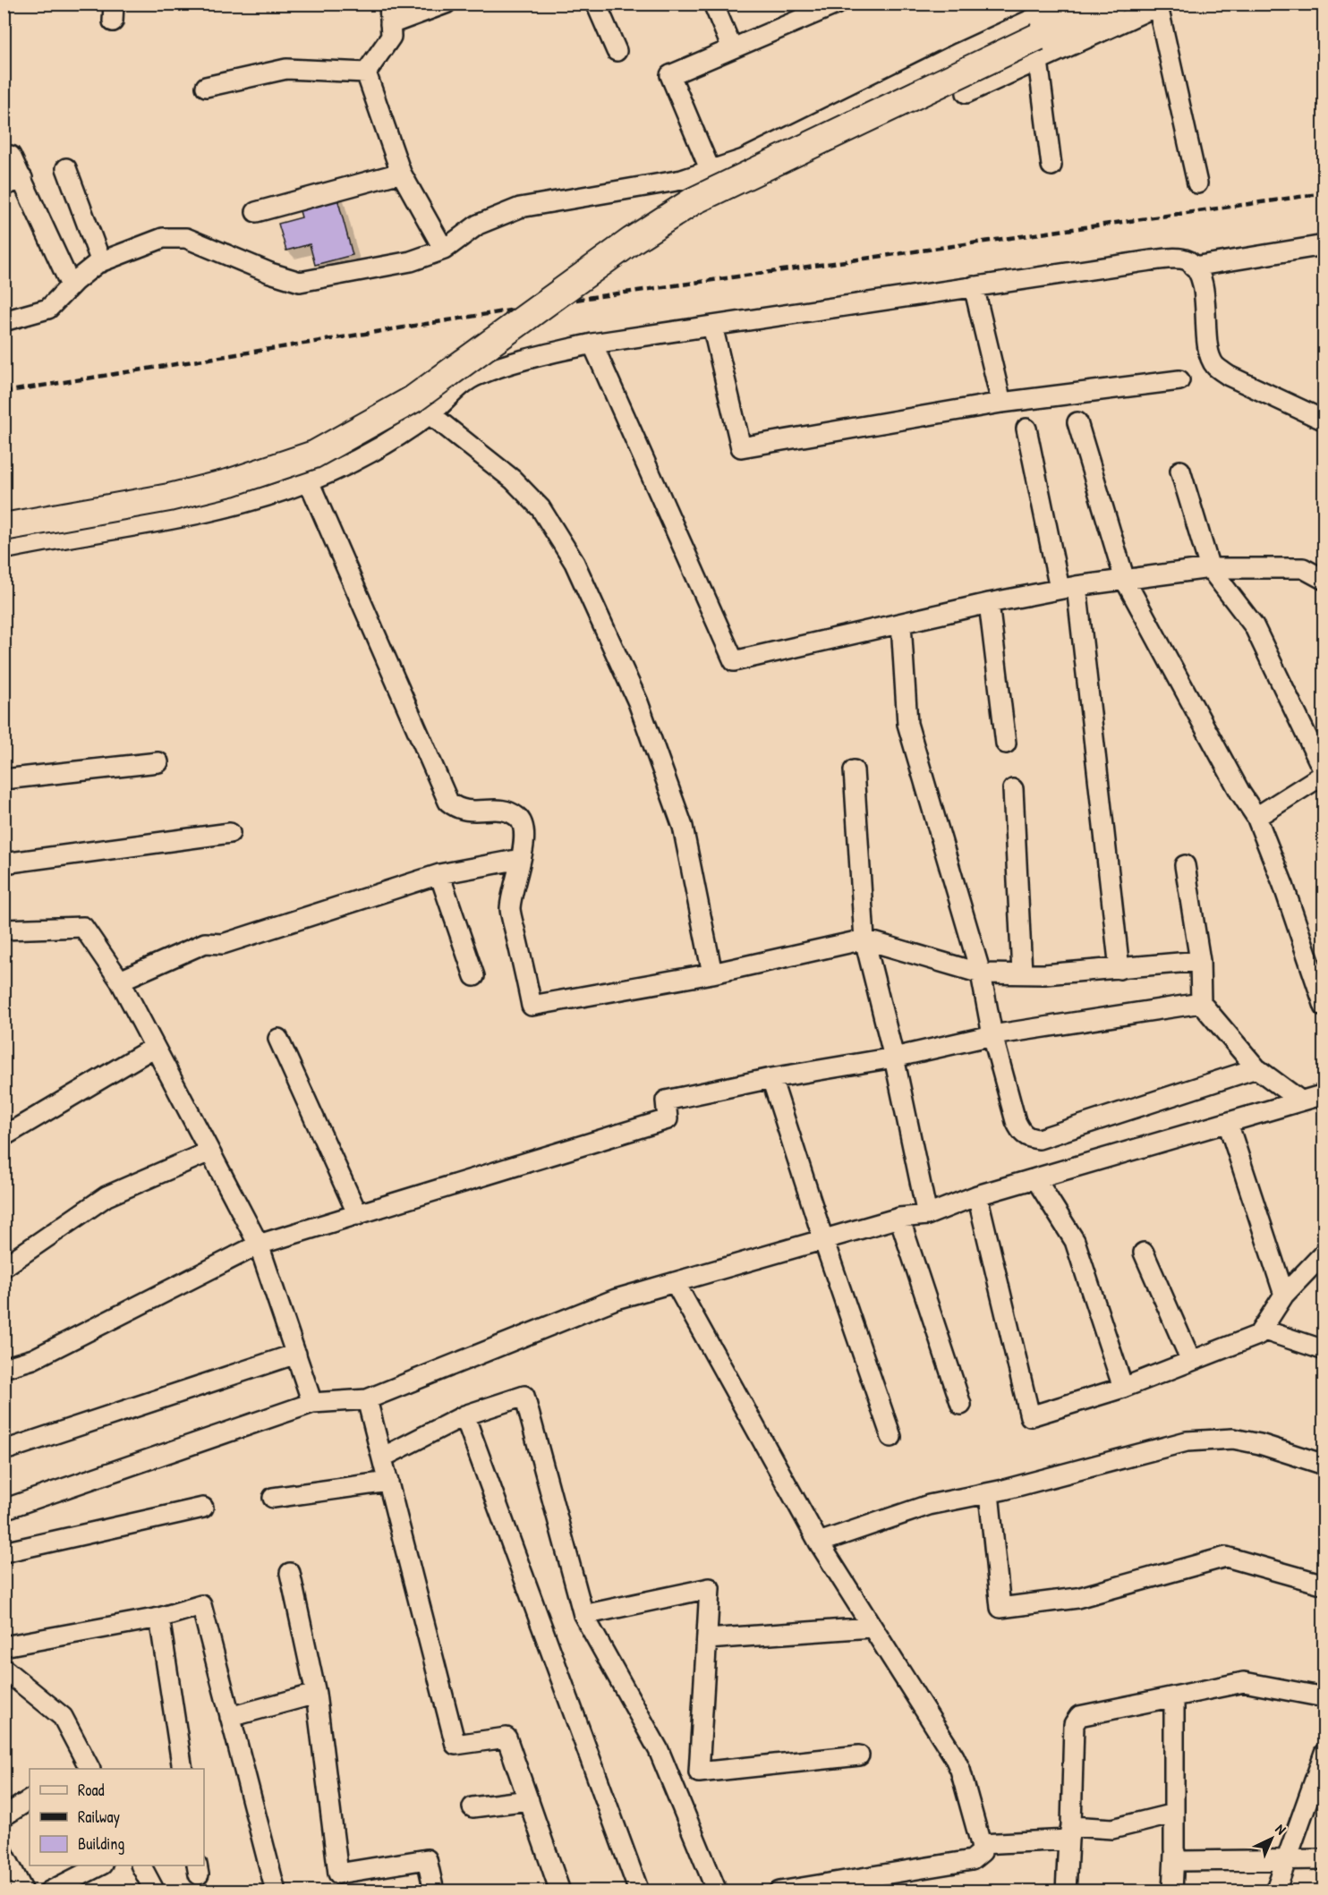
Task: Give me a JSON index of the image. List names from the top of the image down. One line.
{"legend":["Road","Railway","Building"],"north":"top right"}
